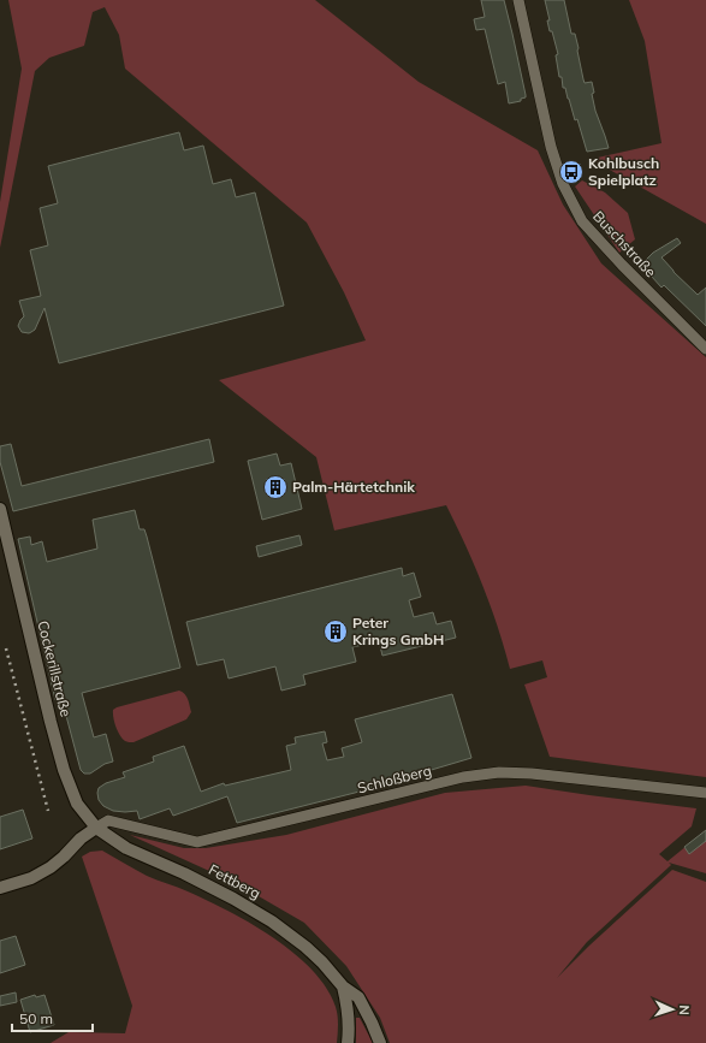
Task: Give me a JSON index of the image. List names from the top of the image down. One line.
{"streets":{"main road":["Cockerillstraße","Fettberg"],"street":["Buschstraße","Schloßberg"]},"crossings":[["Cockerillstraße","Schloßberg"],["Cockerillstraße","Fettberg"],["Schloßberg","Fettberg"]],"places":{"bus stop":["Kohlbusch Spielplatz"],"building":["Palm-Härtetchnik","Peter Krings GmbH"]},"scale_bar":"50 m","north":"right"}
